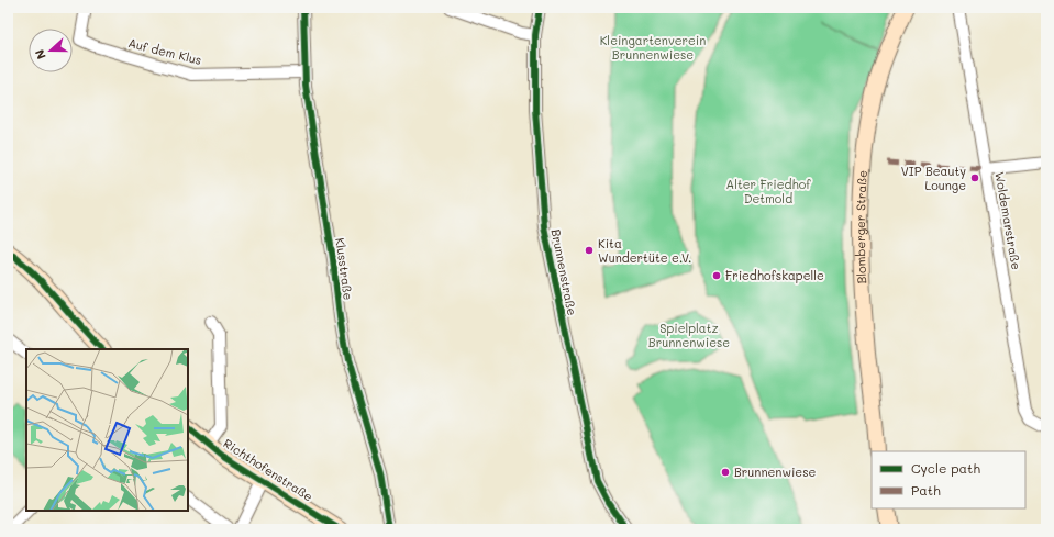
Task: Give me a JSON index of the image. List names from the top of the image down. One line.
{"streets":{"street":["Auf dem Klus","Woldemarstraße","Blomberger Straße","Klusstraße","Brunnenstraße","Richthofenstraße"]},"crossings":[["Auf dem Klus","Klusstraße"]],"parks":["Kleingartenverein Brunnenwiese","Alter Friedhof Detmold","Spielplatz Brunnenwiese"],"places":["VIP Beauty Lounge","Kita Wundertüte e.V.","Friedhofskapelle","Brunnenwiese"],"legend":["Cycle path","Path"],"north":"left"}
